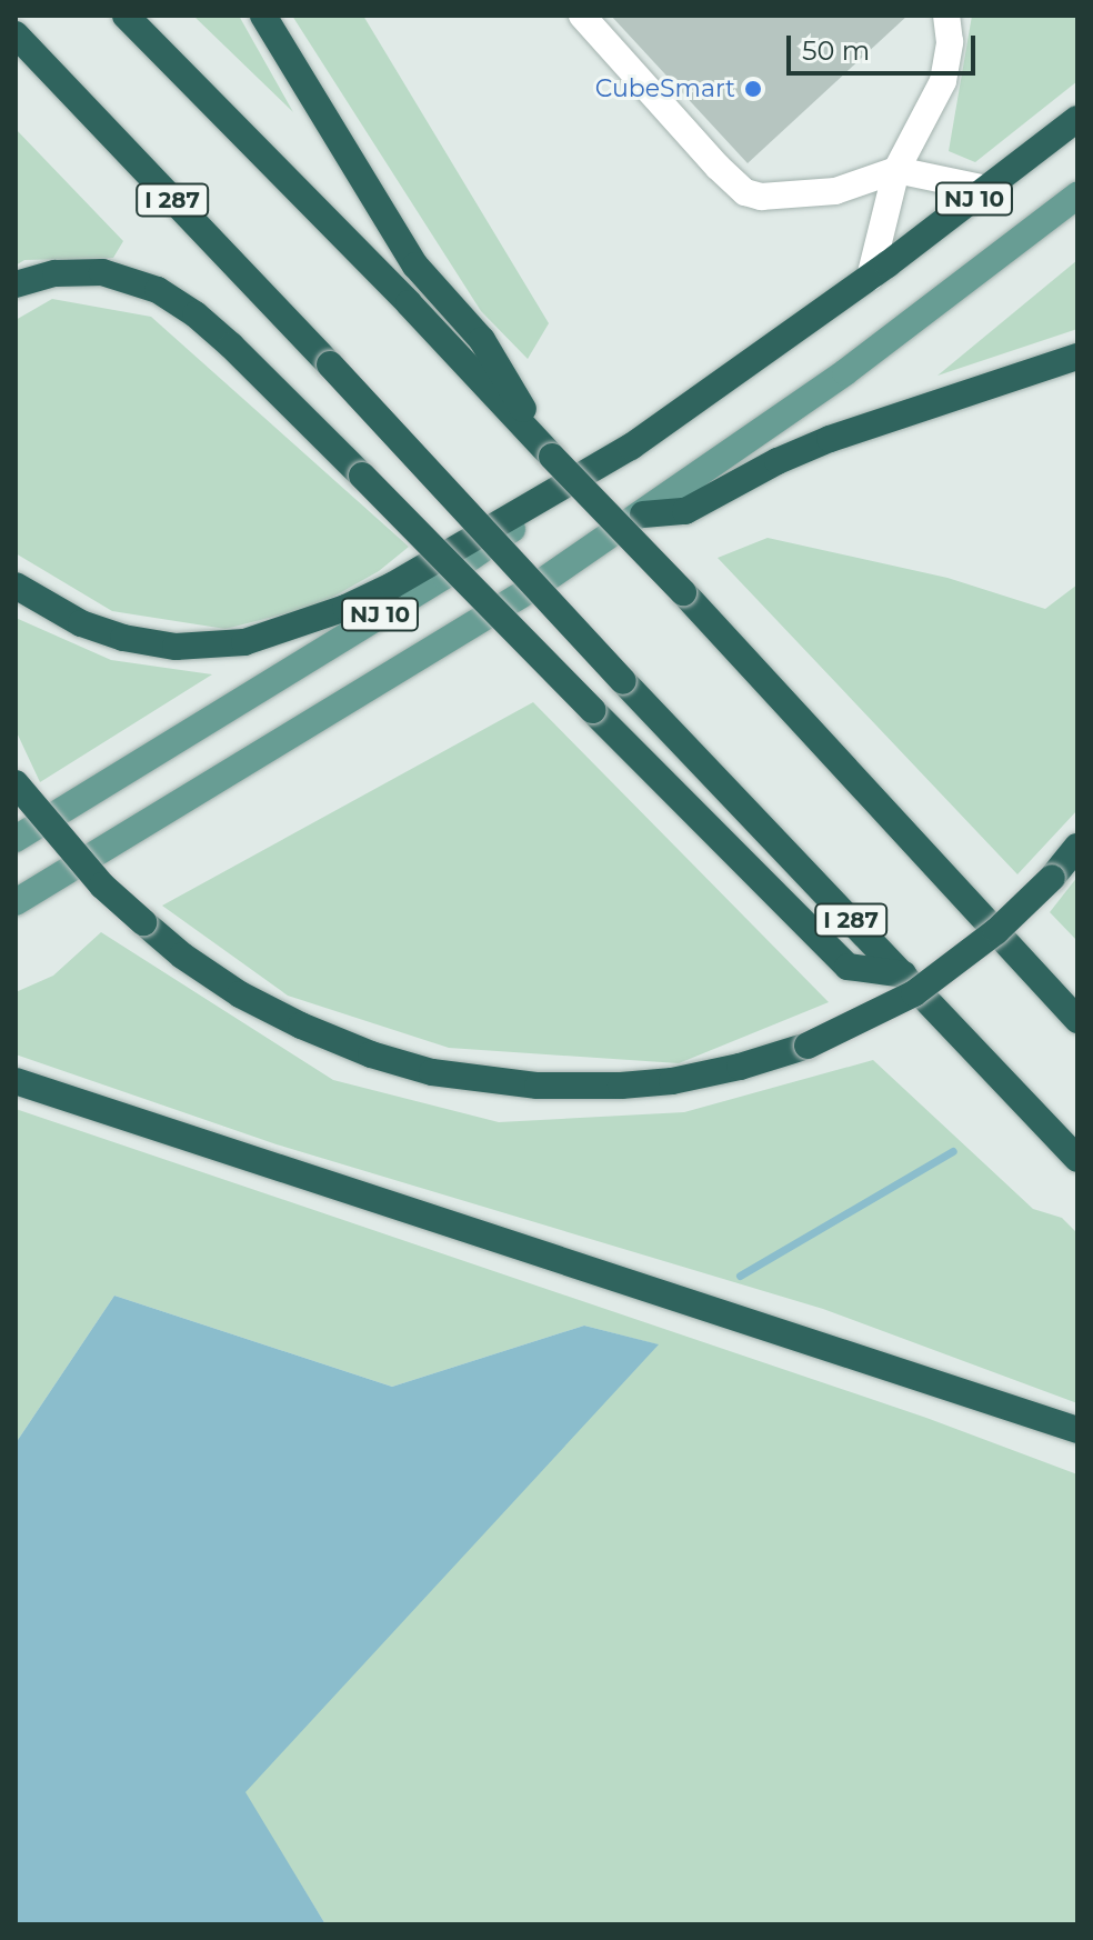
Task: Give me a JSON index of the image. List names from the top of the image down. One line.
{"streets":{"highway":["NJ 10","I 287"]},"places":["CubeSmart"],"scale_bar":"50 m"}
